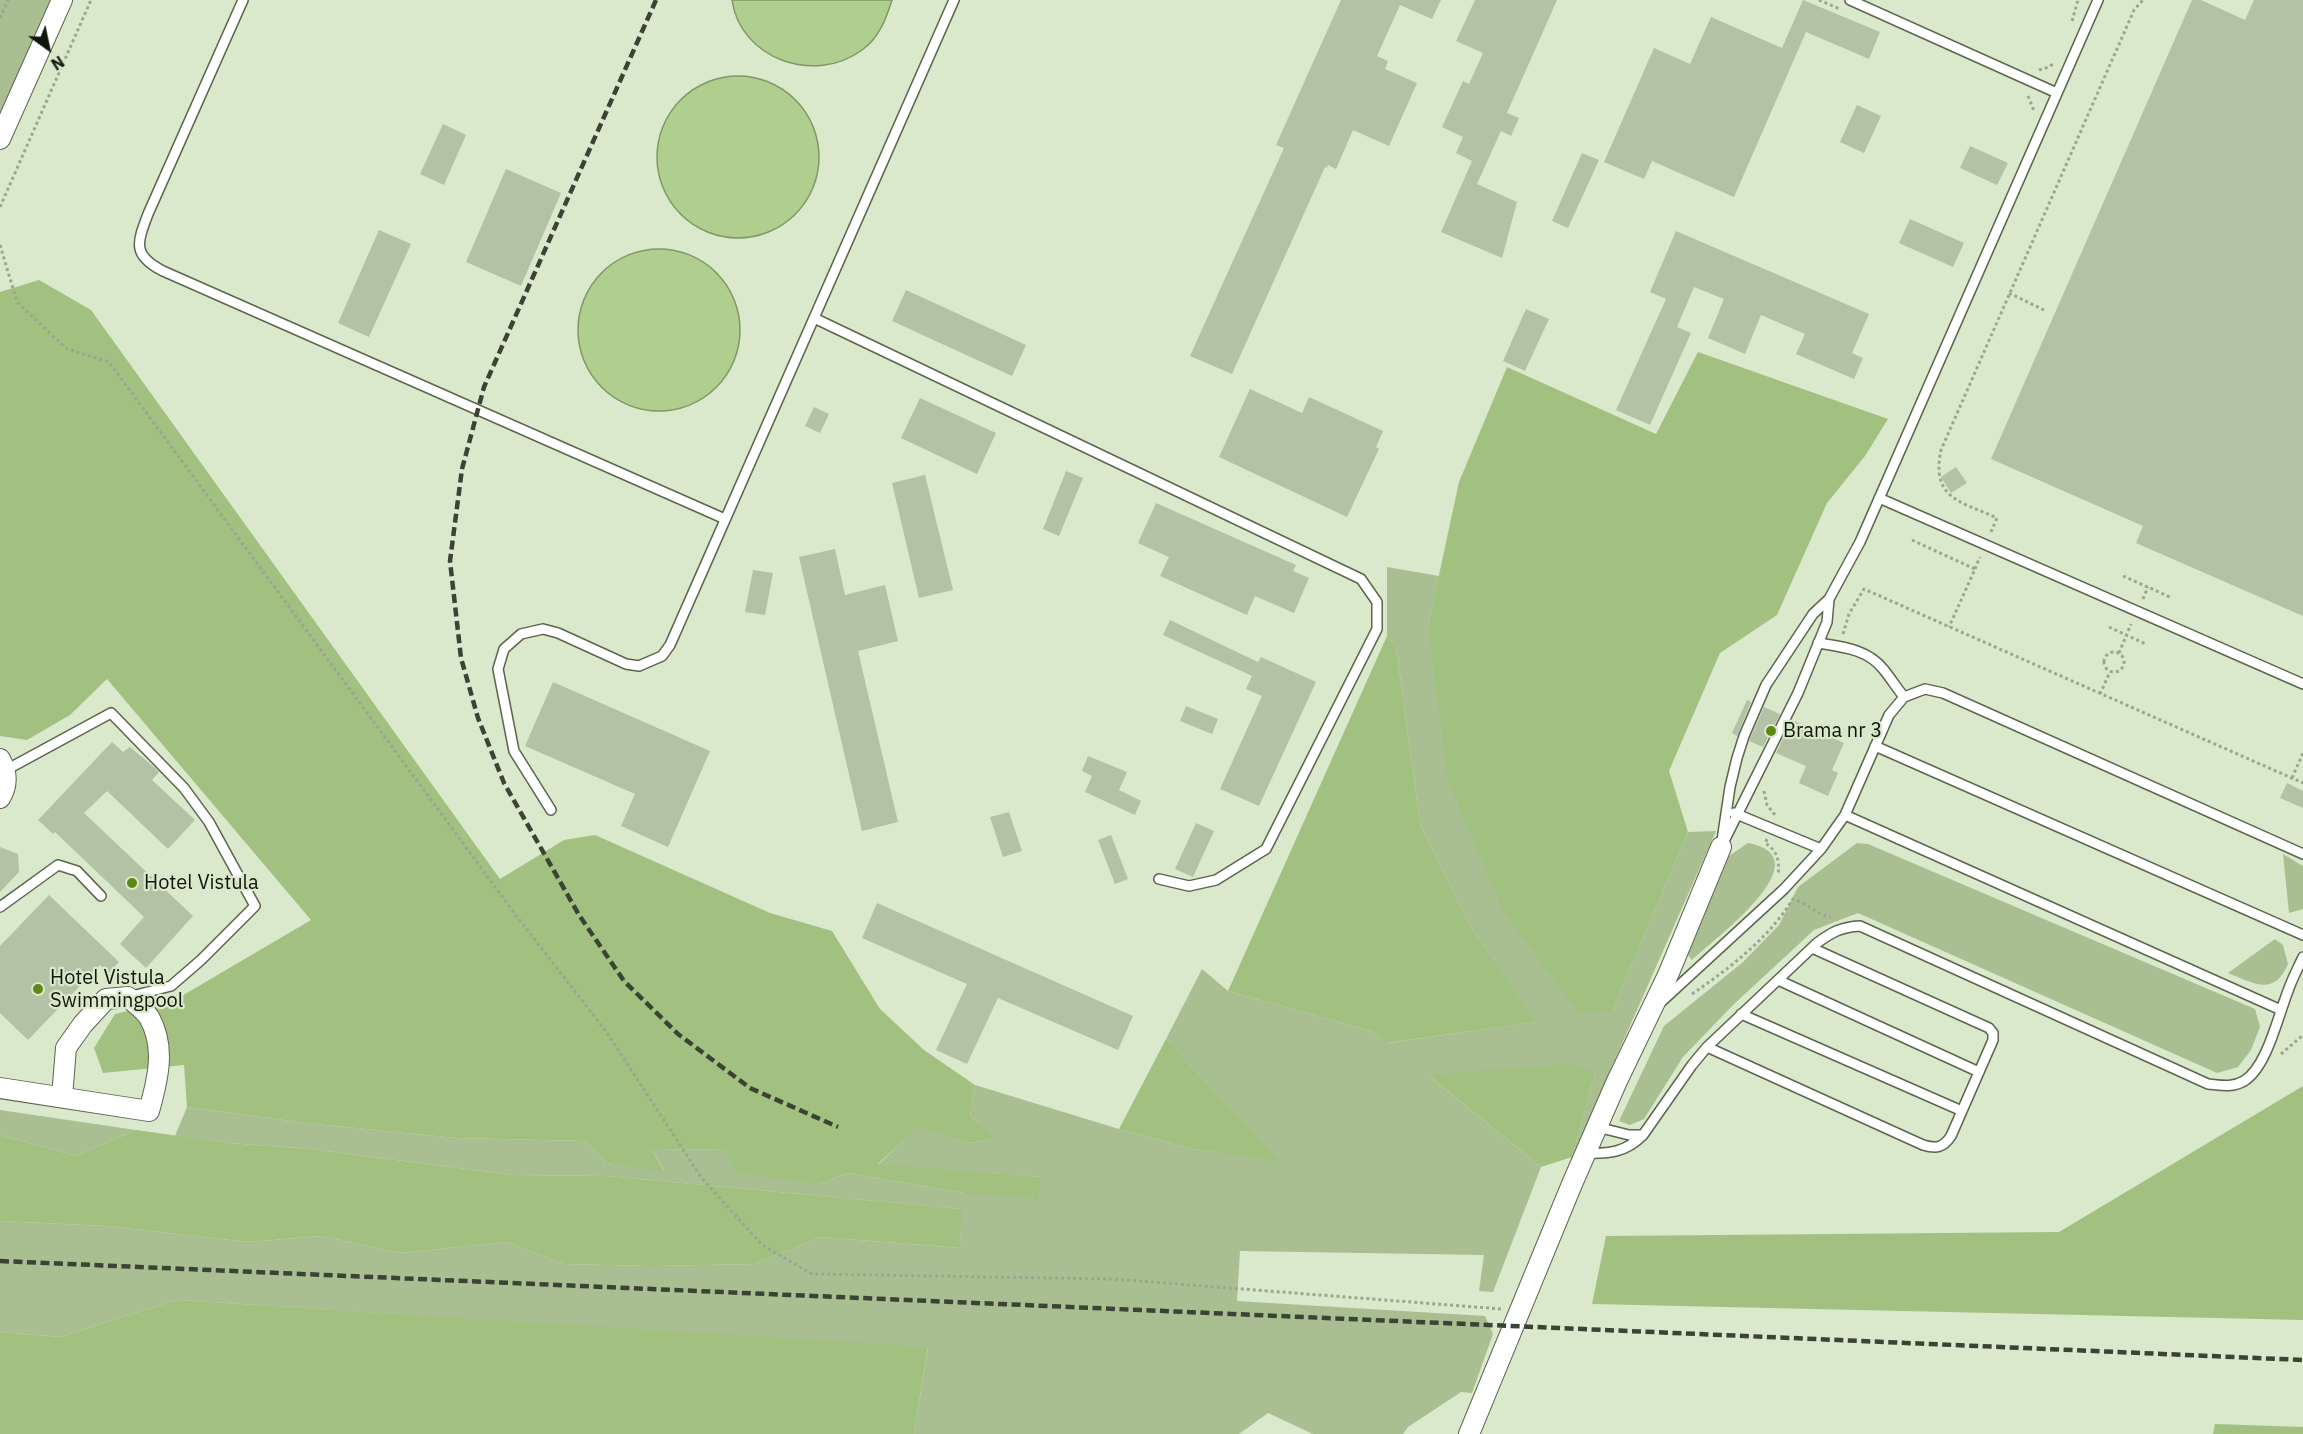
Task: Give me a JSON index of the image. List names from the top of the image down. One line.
{"places":["Brama nr 3","Hotel Vistula","Hotel Vistula Swimmingpool"],"north":"bottom right"}
